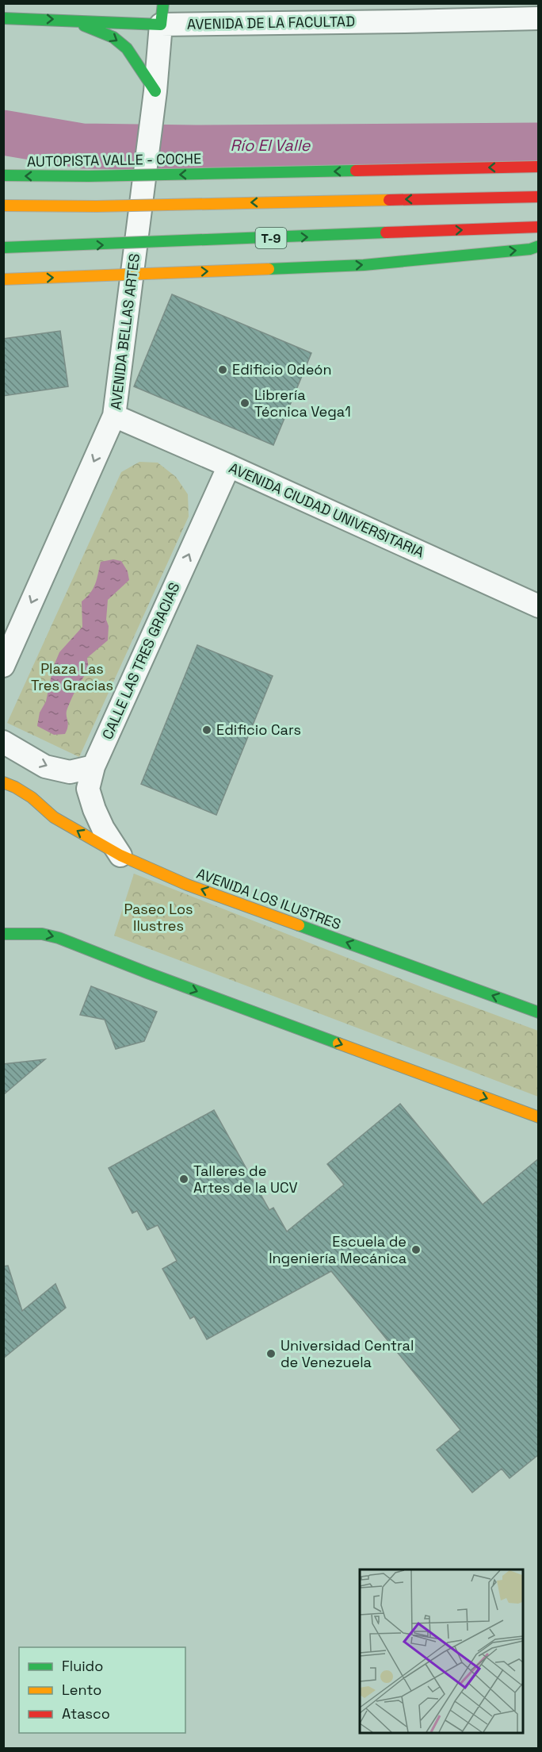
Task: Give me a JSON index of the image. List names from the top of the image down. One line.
{"streets":{"main road":["AVENIDA DE LA FACULTAD","AUTOPISTA VALLE - COCHE","T-9","AVENIDA LOS ILUSTRES"],"street":["AVENIDA BELLAS ARTES","AVENIDA CIUDAD UNIVERSITARIA","CALLE LAS TRES GRACIAS"]},"crossings":[["AVENIDA DE LA FACULTAD","AVENIDA BELLAS ARTES"],["AVENIDA BELLAS ARTES","AVENIDA CIUDAD UNIVERSITARIA"],["AVENIDA CIUDAD UNIVERSITARIA","CALLE LAS TRES GRACIAS"],["CALLE LAS TRES GRACIAS","AVENIDA LOS ILUSTRES"]],"one_way":["AVENIDA BELLAS ARTES","CALLE LAS TRES GRACIAS","AVENIDA LOS ILUSTRES"],"water":["Río El Valle"],"parks":["Plaza Las Tres Gracias","Paseo Los Ilustres"],"places":["Edificio Odeón","Librería Técnica Vega1","Edificio Cars","Talleres de Artes de la UCV","Escuela de Ingeniería Mecánica","Universidad Central de Venezuela"],"legend":["Fluido","Lento","Atasco"]}
